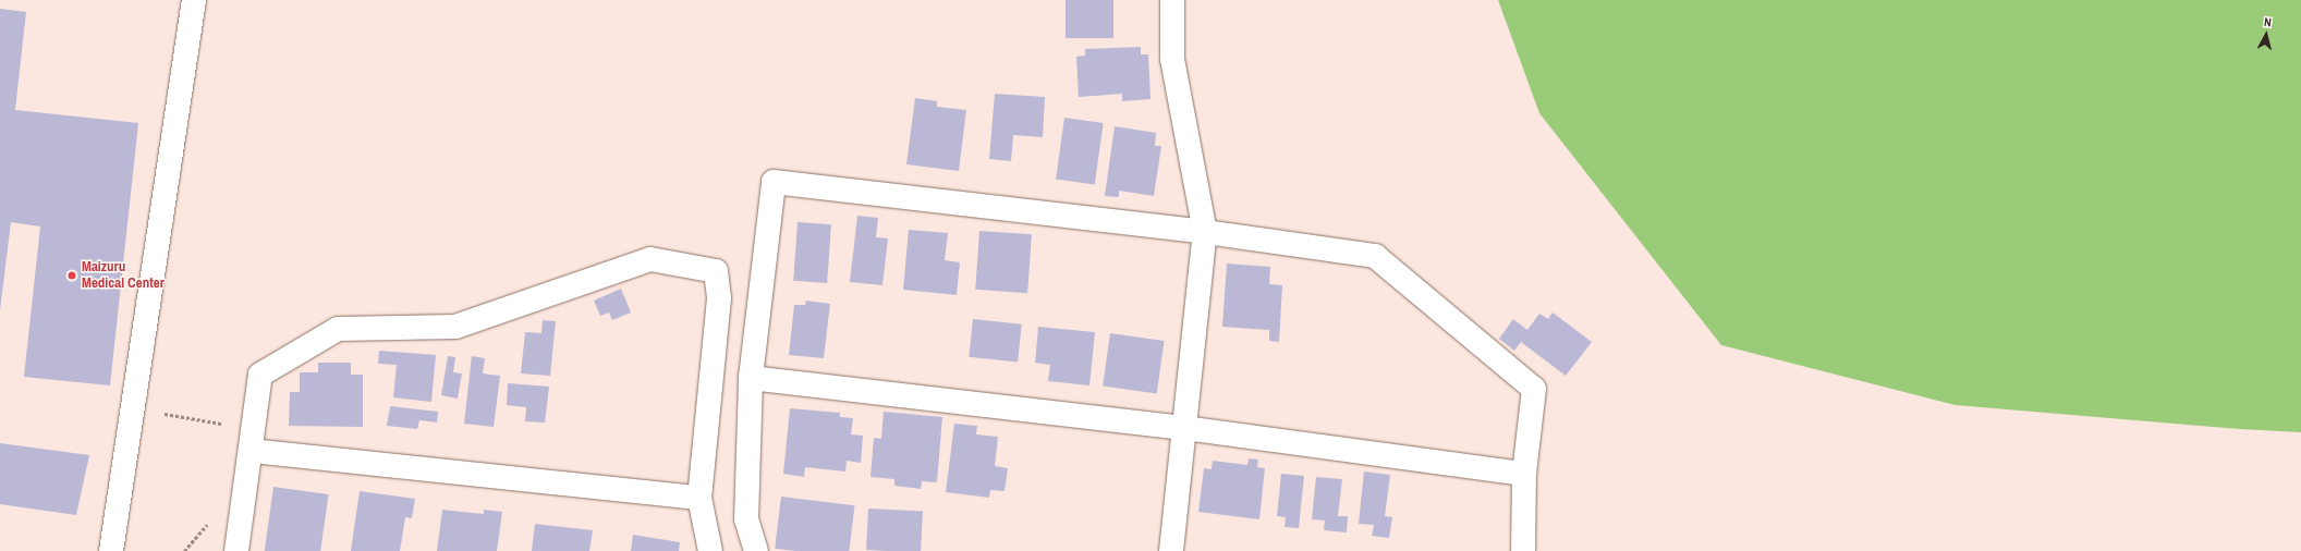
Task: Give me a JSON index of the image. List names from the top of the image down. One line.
{"places":["Maizuru Medical Center"],"north":"top"}
